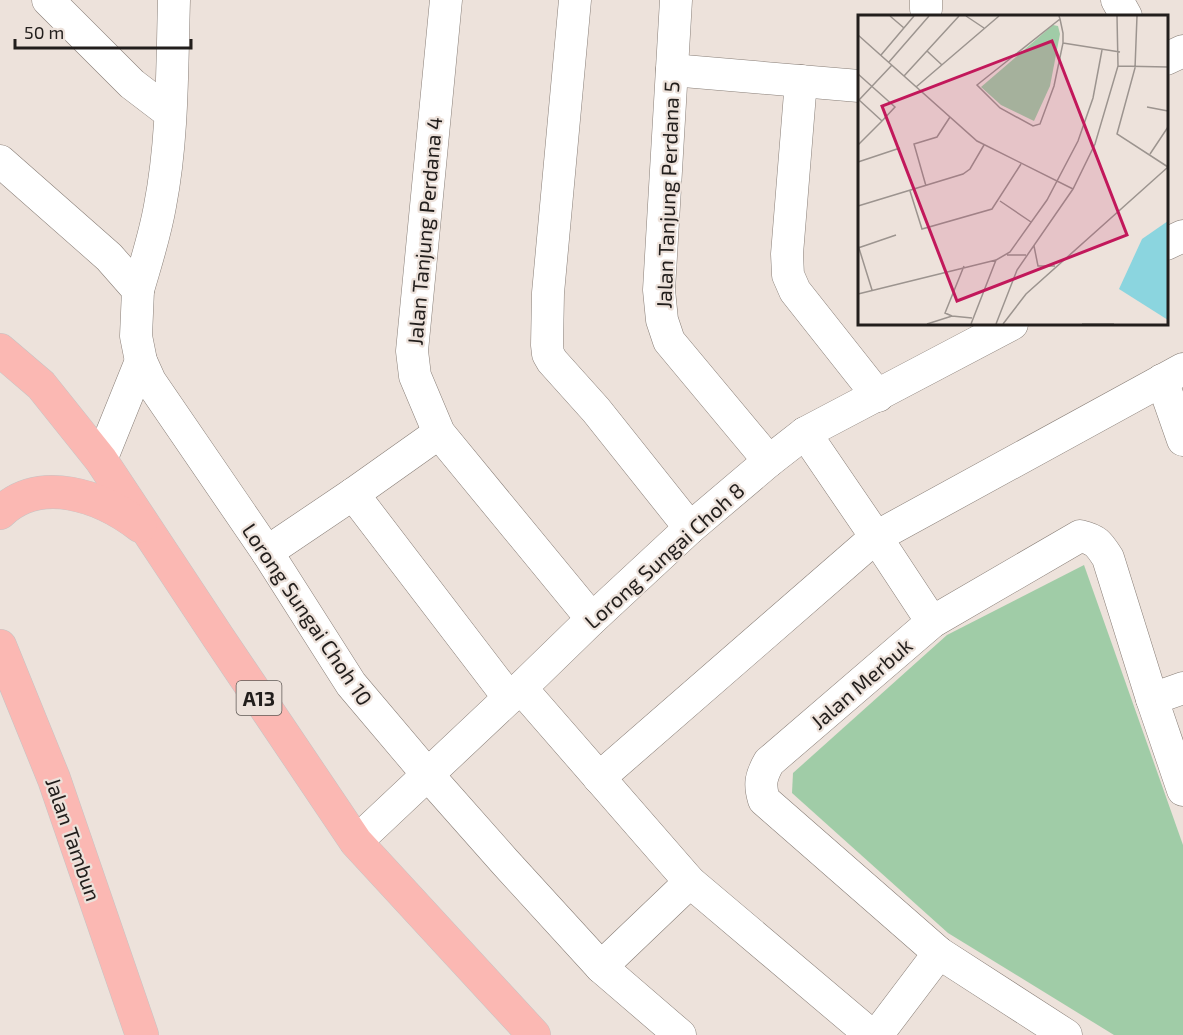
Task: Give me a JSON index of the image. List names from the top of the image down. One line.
{"streets":{"main road":["A13","Jalan Tambun"],"street":["Jalan Tanjung Perdana 5","Jalan Tanjung Perdana 4","Lorong Sungai Choh 8","Lorong Sungai Choh 10","Jalan Merbuk"]},"crossings":[["Jalan Tanjung Perdana 5","Lorong Sungai Choh 8"],["Jalan Tanjung Perdana 4","Lorong Sungai Choh 8"],["Lorong Sungai Choh 8","Lorong Sungai Choh 10"],["Lorong Sungai Choh 8","A13"]],"scale_bar":"50 m"}
